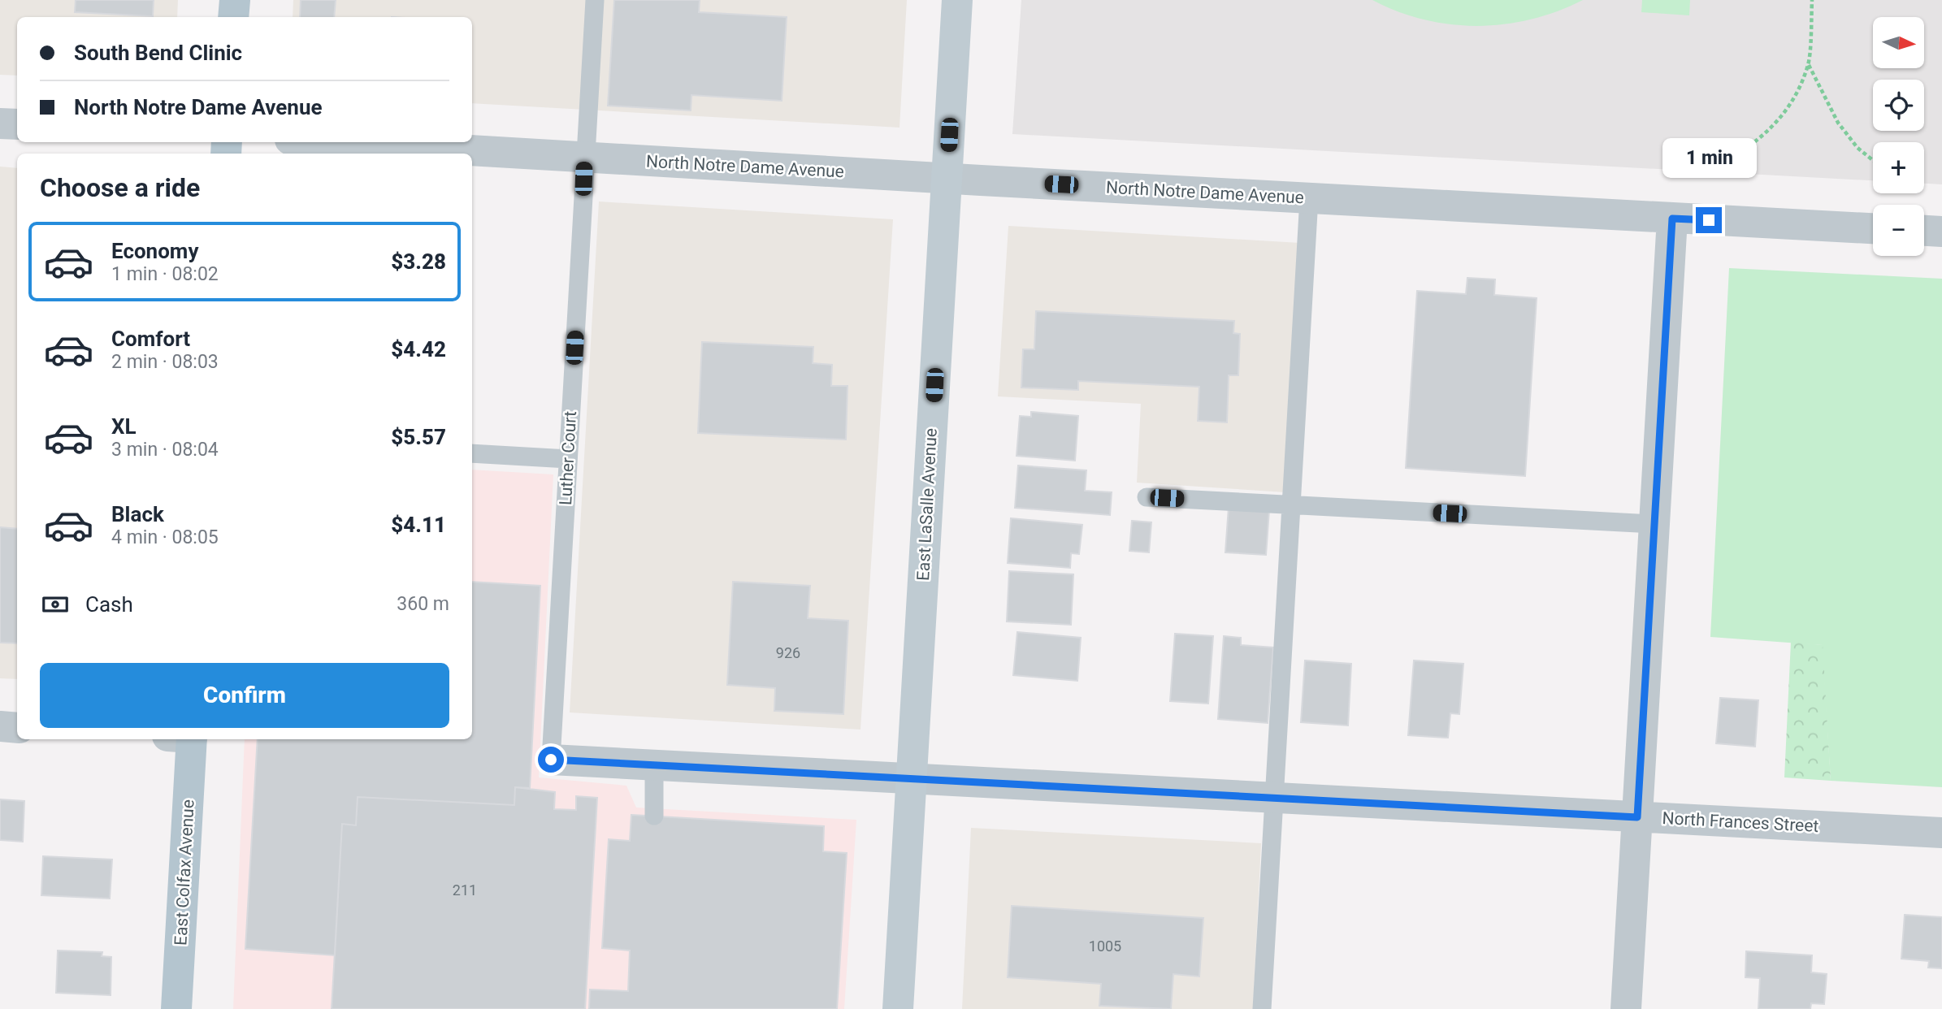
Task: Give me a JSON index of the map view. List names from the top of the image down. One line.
{"streets":{"main road":["East Colfax Avenue"],"street":["North Notre Dame Avenue","East LaSalle Avenue","North Frances Street"],"lane":["Luther Court"]},"crossings":[["North Notre Dame Avenue","Luther Court"],["North Notre Dame Avenue","East LaSalle Avenue"],["Luther Court","North Frances Street"],["East LaSalle Avenue","North Frances Street"]],"house_numbers":["926","211","1005"],"north":"right","page":{"map_buttons":["+","−"],"banner":["South Bend Clinic","North Notre Dame Avenue"],"bubble":"1 min","heading":"Choose a ride","list":[{"name":"Economy","note":"1 min · 08:02","value":"$3.28"},{"name":"Comfort","note":"2 min · 08:03","value":"$4.42"},{"name":"XL","note":"3 min · 08:04","value":"$5.57"},{"name":"Black","note":"4 min · 08:05","value":"$4.11"}],"pay":["Cash","360 m"],"buttons":"Confirm"}}
